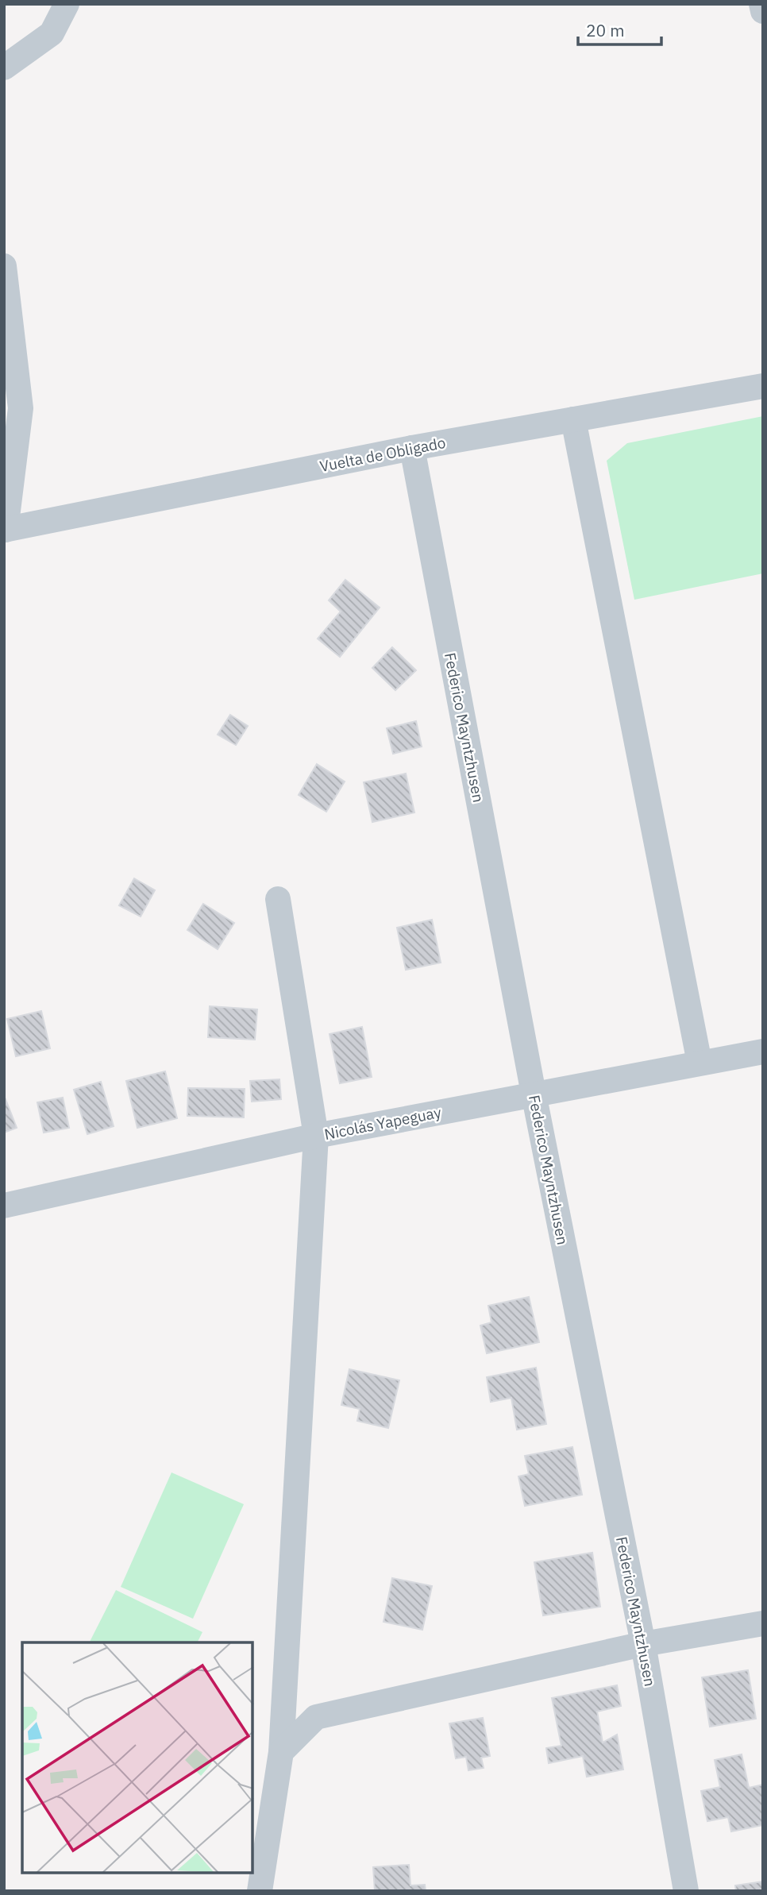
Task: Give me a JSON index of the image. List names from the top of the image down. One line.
{"streets":{"street":["Vuelta de Obligado","Federico Mayntzhusen","Nicolás Yapeguay"]},"crossings":[["Vuelta de Obligado","Federico Mayntzhusen"],["Federico Mayntzhusen","Nicolás Yapeguay"]],"scale_bar":"20 m"}
